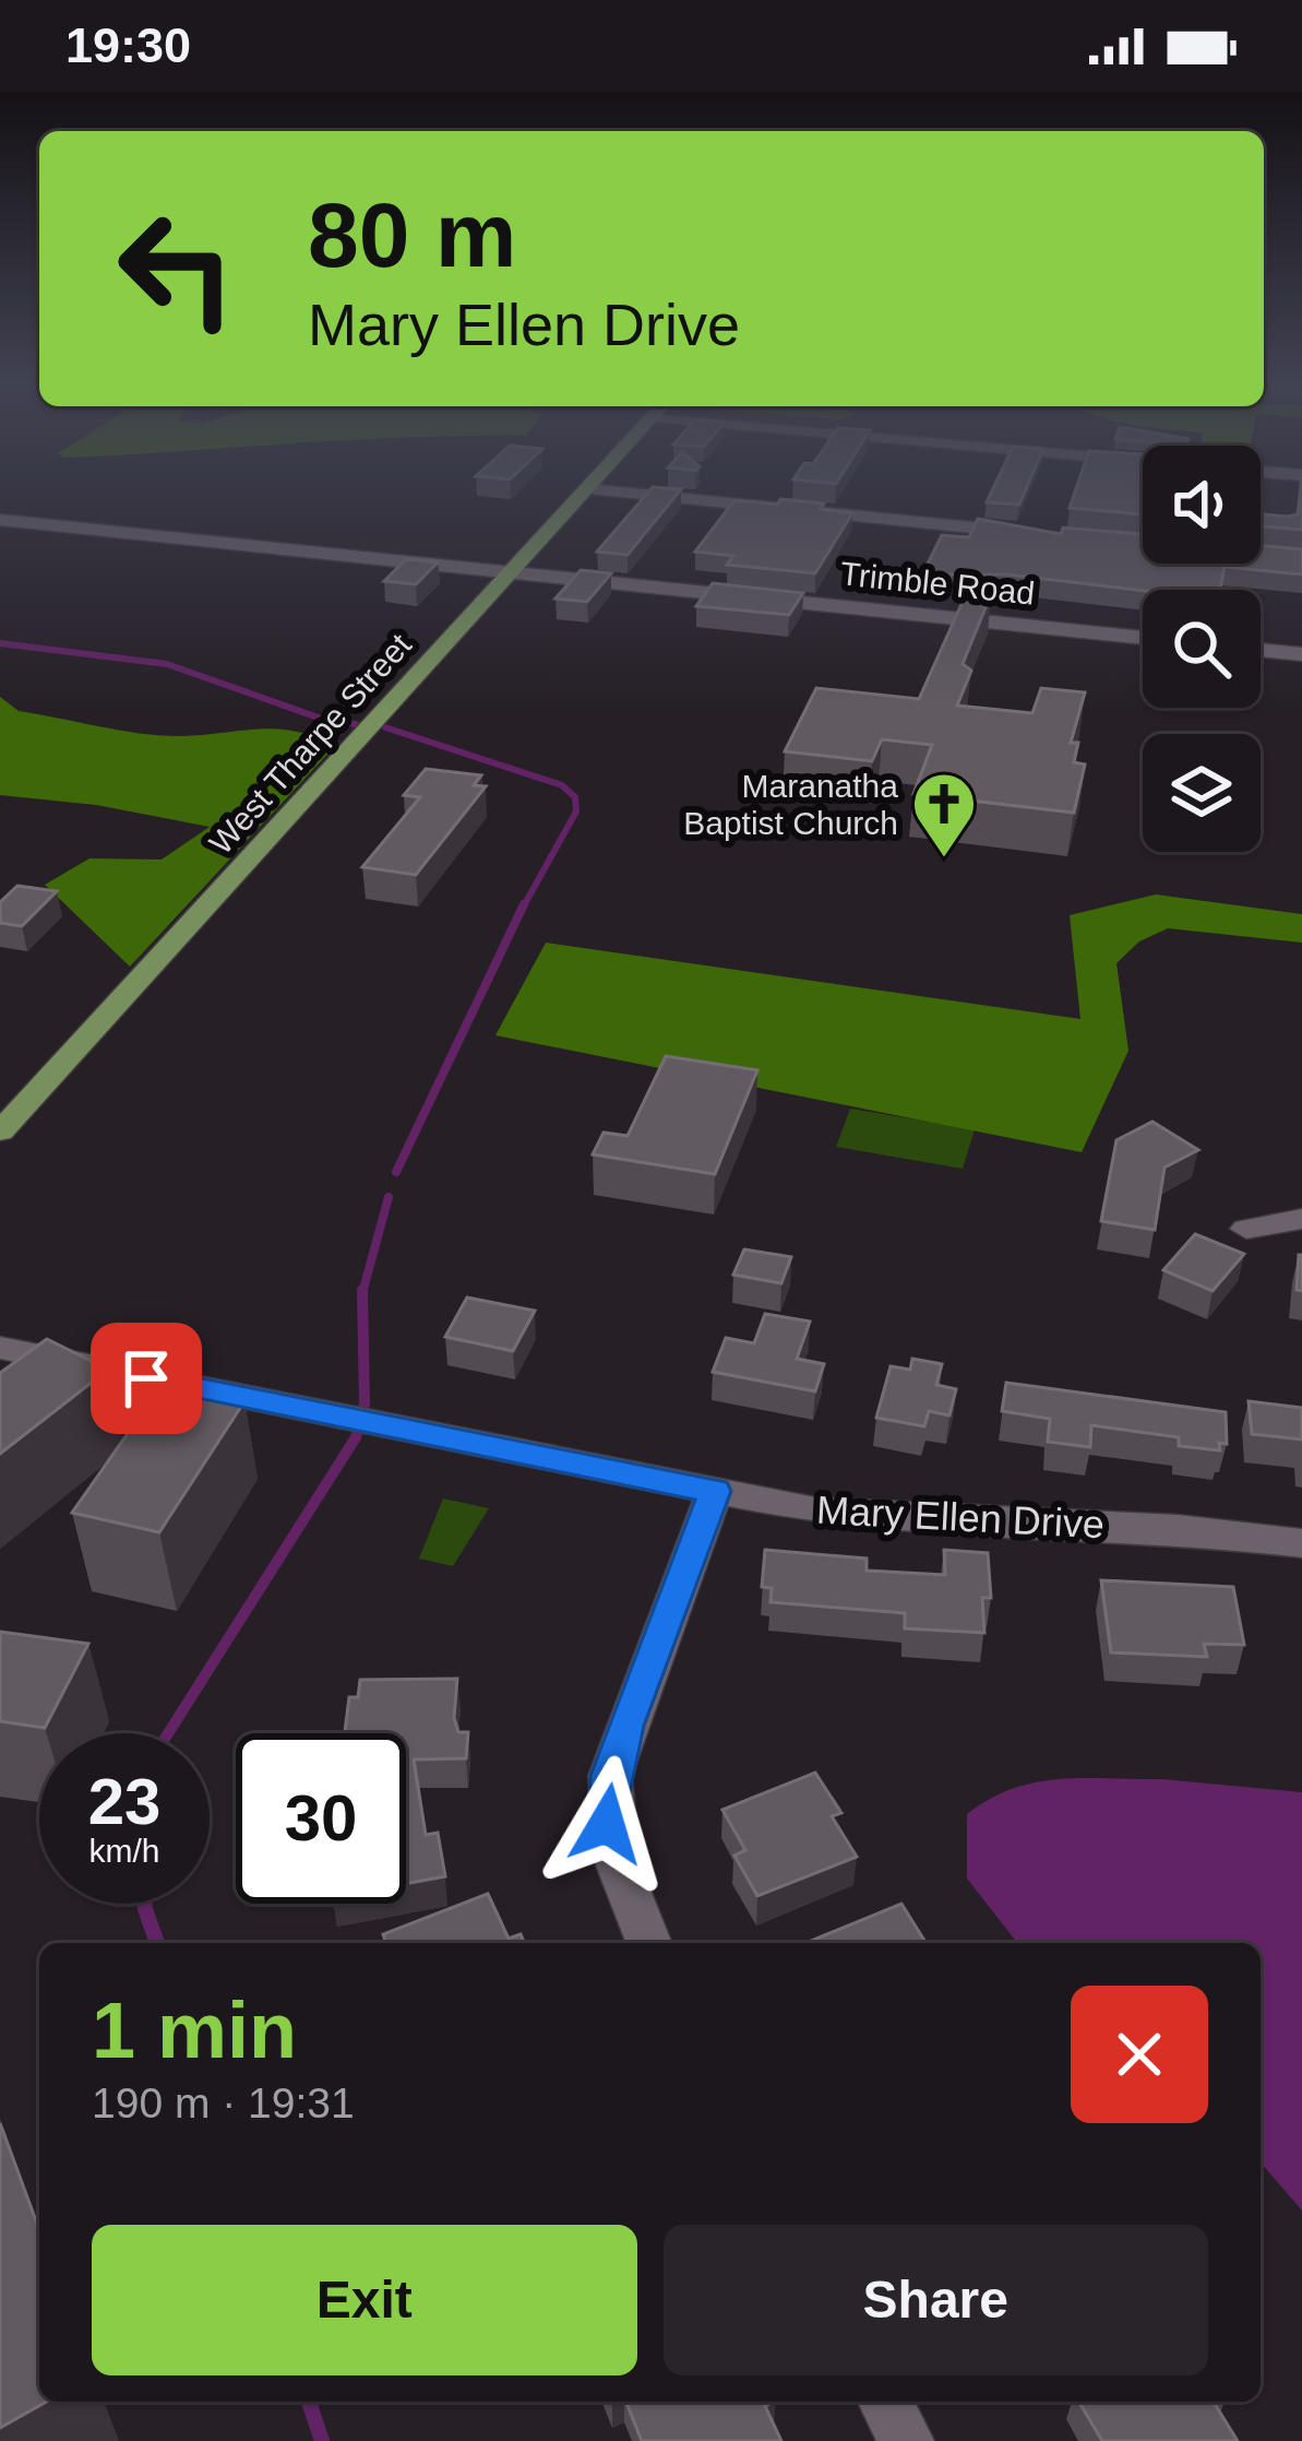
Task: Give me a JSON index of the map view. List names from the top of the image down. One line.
{"streets":{"main road":["West Tharpe Street"],"street":["Trimble Road","Mary Ellen Drive"]},"crossings":[["Trimble Road","West Tharpe Street"]],"places":{"church":["Maranatha Baptist Church"]},"page":{"status":"19:30","turn":["80 m","Mary Ellen Drive"],"speed":"23 km/h","limit":"30","heading":["1 min","190 m · 19:31"],"buttons":["Exit","Share"]}}
